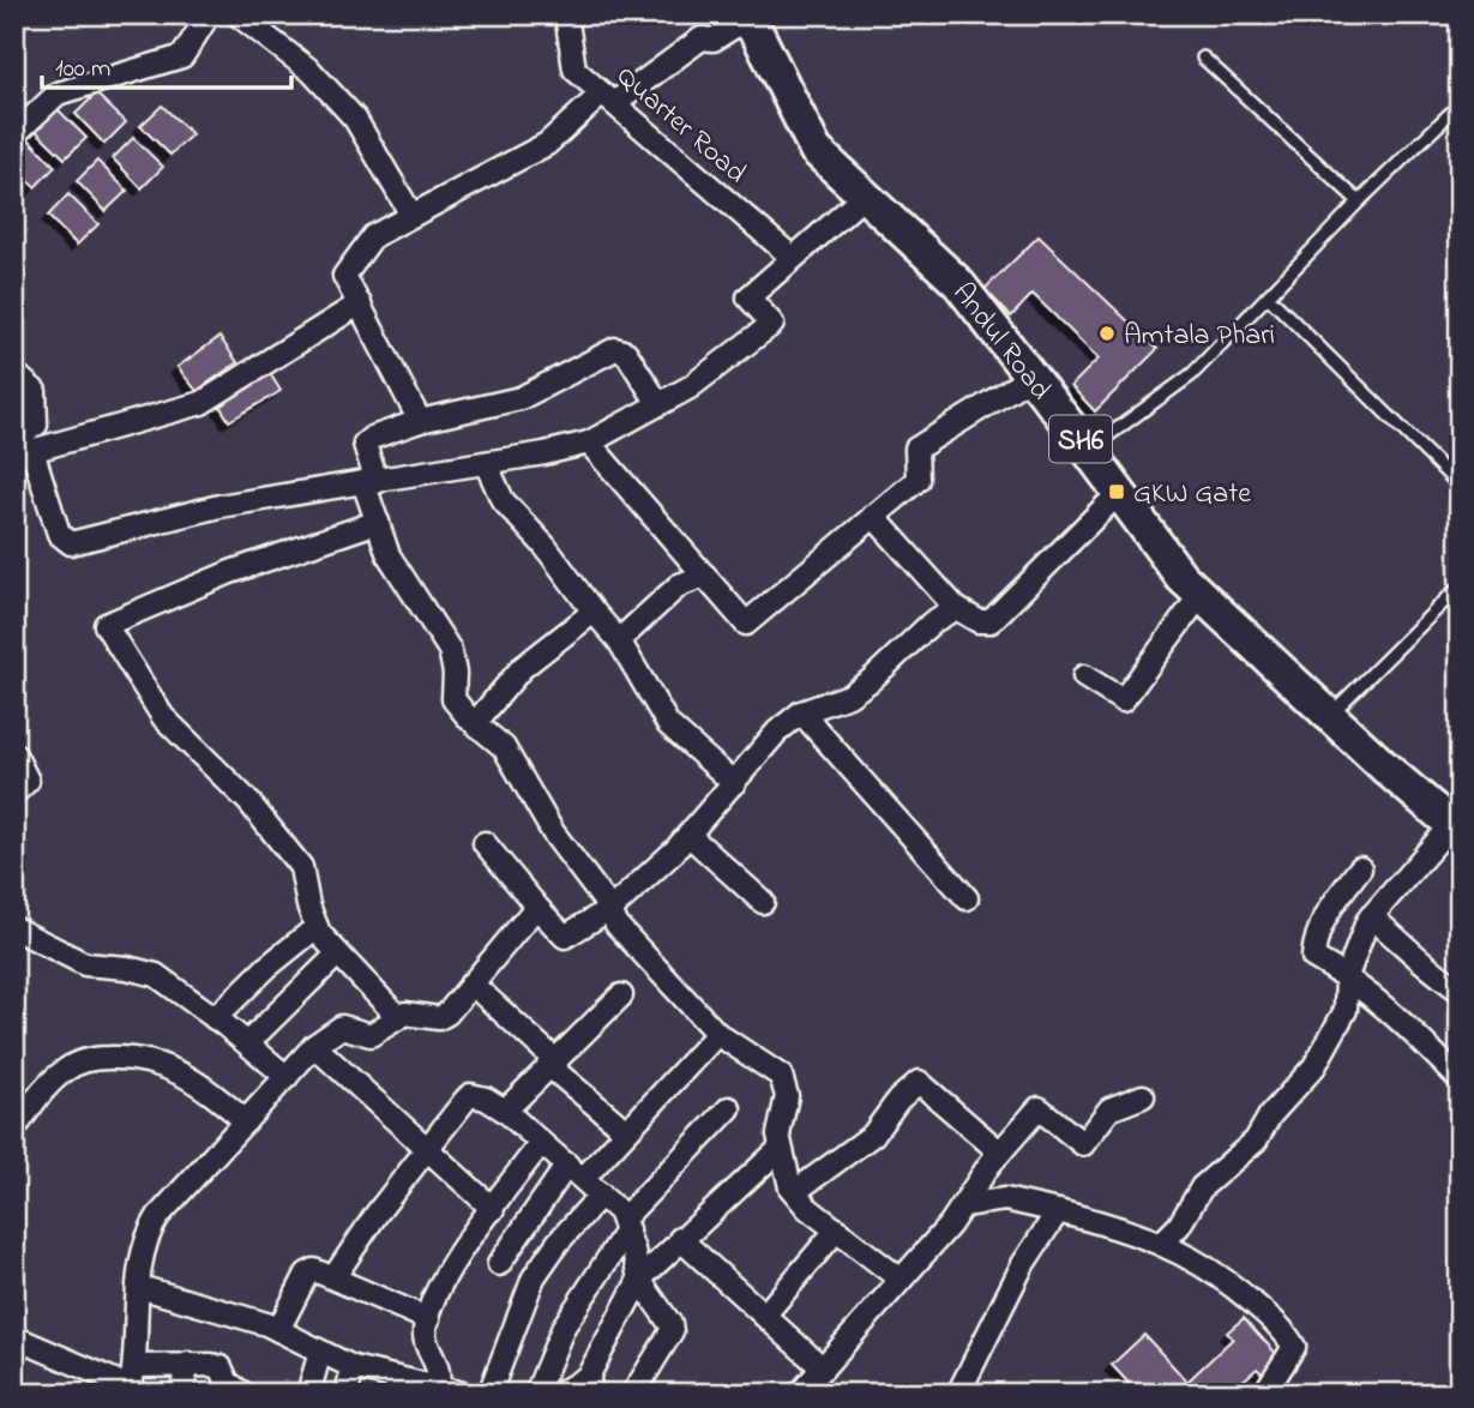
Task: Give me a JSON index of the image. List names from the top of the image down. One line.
{"streets":{"main road":["Andul Road","SH6"],"street":["Quarter Road"]},"places":{"other":["Amtala Phari"],"transit":["GKW Gate"]},"scale_bar":"100 m"}
